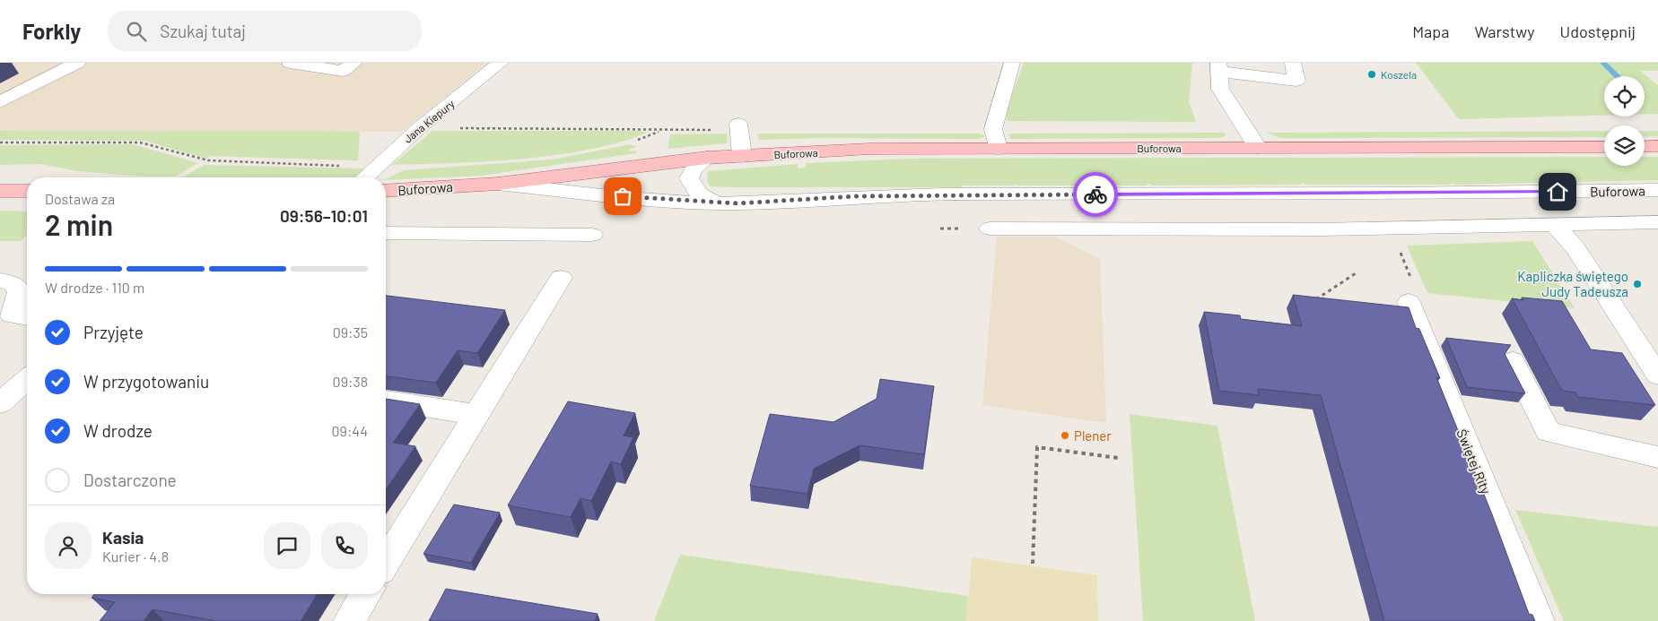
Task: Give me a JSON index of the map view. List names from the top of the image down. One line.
{"streets":{"main road":["Buforowa"],"street":["Jana Kiepury","Świętej Rity"]},"places":["Koszela","Kapliczka świętego Judy Tadeusza","Plener"],"page":{"header":"Forkly","search":"Szukaj tutaj","nav":["Mapa","Warstwy","Udostępnij"],"heading":["2 min","Dostawa za","09:56–10:01"],"panel":["Kasia","Kurier · 4.8"],"bar":"W drodze · 110 m","list":[["Przyjęte","09:35"],["W przygotowaniu","09:38"],["W drodze","09:44"],"Dostarczone"]}}
